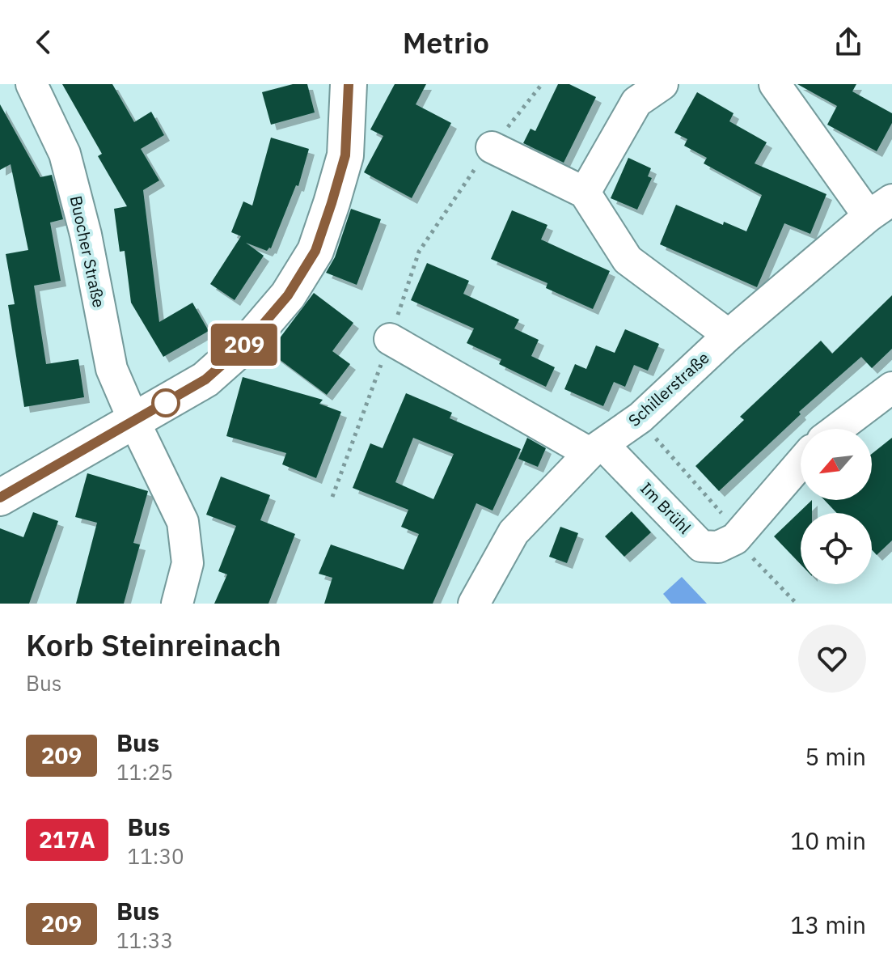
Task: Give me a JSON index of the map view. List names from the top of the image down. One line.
{"streets":{"street":["Buocher Straße","Schillerstraße","Im Brühl"]},"crossings":[["Schillerstraße","Im Brühl"]],"lines":["bus line 209"],"north":"bottom left","page":{"header":"Metrio","on_map":"209","heading":["Korb Steinreinach","Bus"],"list":[{"mark":"209","name":"Bus","note":"11:25","value":"5 min"},{"mark":"217A","name":"Bus","note":"11:30","value":"10 min"},{"mark":"209","name":"Bus","note":"11:33","value":"13 min"}]}}
